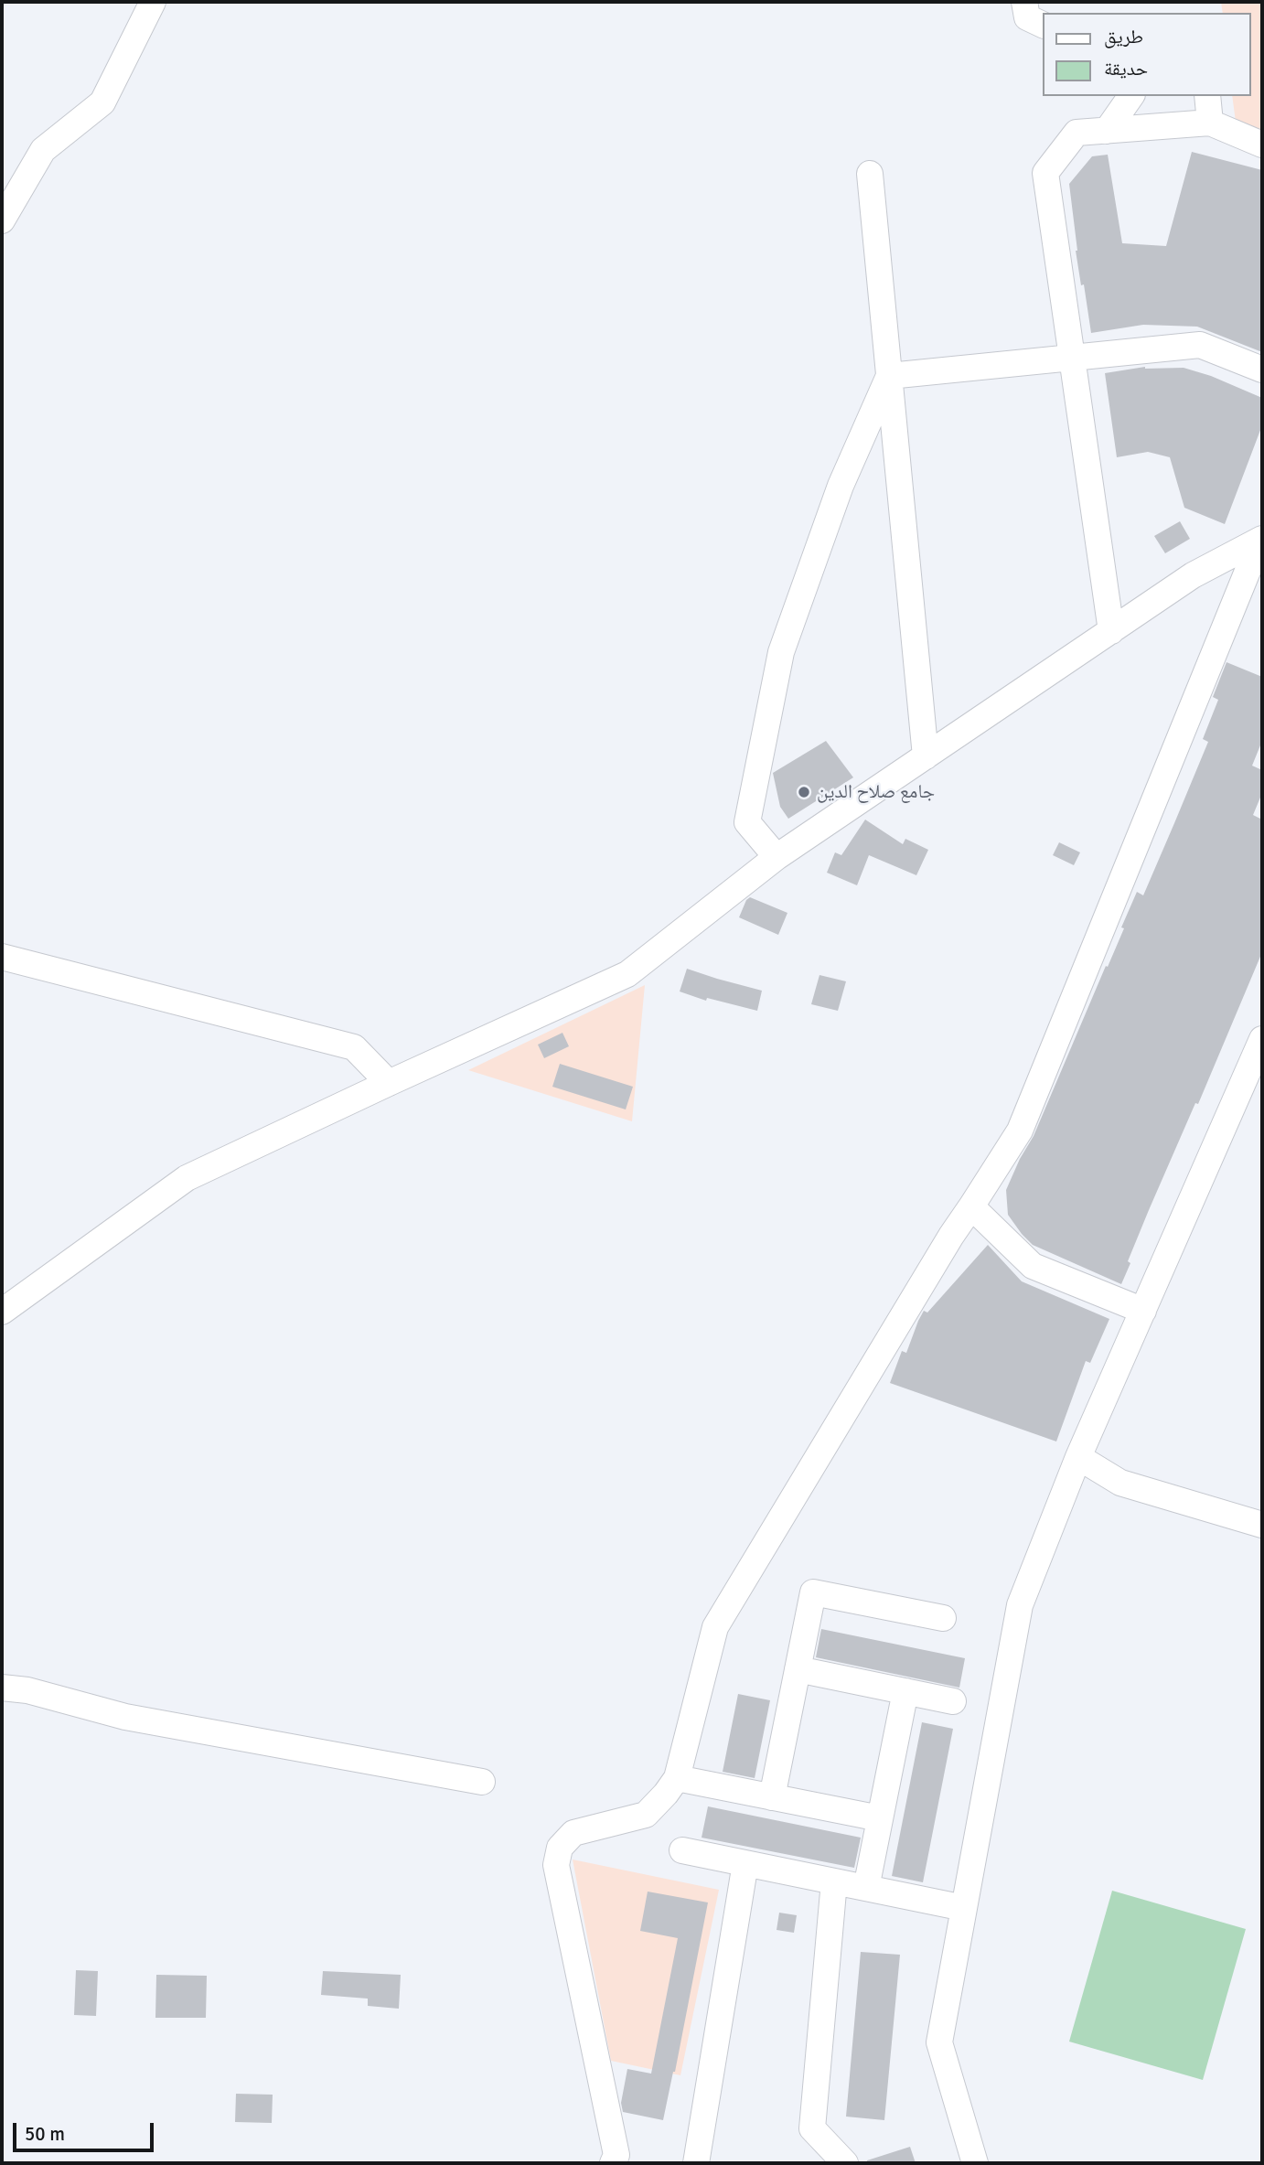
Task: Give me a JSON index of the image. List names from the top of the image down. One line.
{"places":["جامع صلاح الدين"],"legend":["طريق","حديقة"],"scale_bar":"50 m"}
